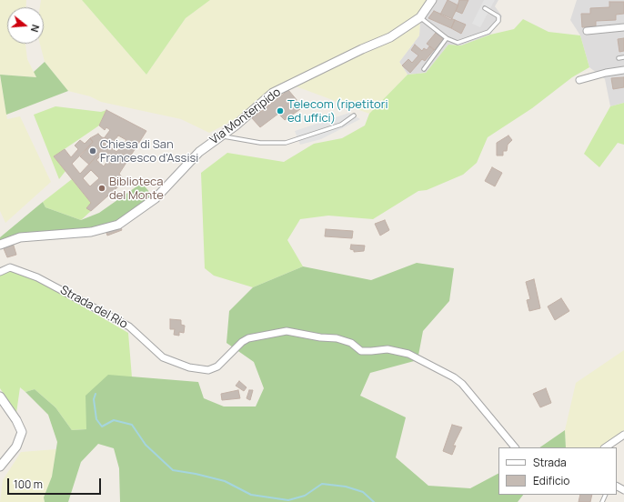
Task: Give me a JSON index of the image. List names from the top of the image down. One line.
{"streets":{"street":["Via Monteripido","Strada del Rio"]},"places":["Telecom (ripetitori ed uffici)","Chiesa di San Francesco d'Assisi","Biblioteca del Monte"],"legend":["Strada","Edificio"],"scale_bar":"100 m","north":"right"}
